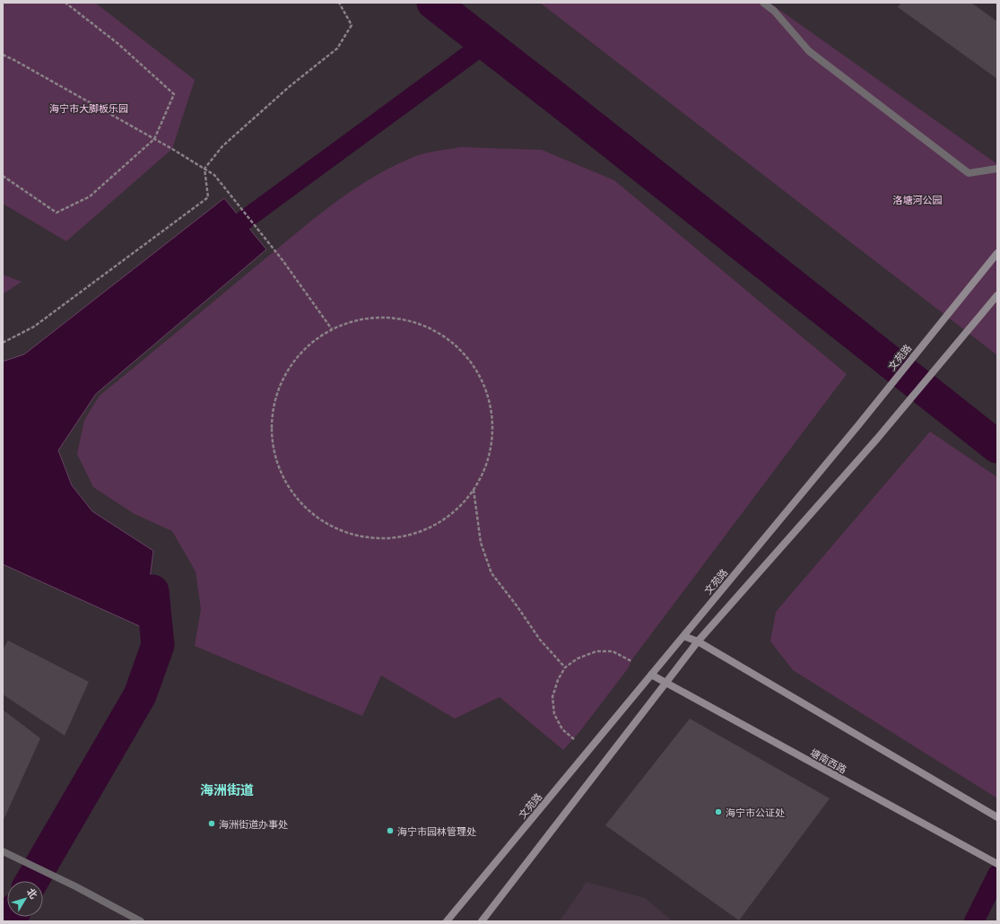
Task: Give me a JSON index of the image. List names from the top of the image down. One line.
{"streets":{"main road":["文苑路","塘南西路"]},"crossings":[["文苑路","塘南西路"]],"districts":["海洲街道"],"parks":["海宁市大脚板乐园","洛塘河公园"],"places":["海宁市公证处","海洲街道办事处","海宁市园林管理处"],"north":"top right"}
